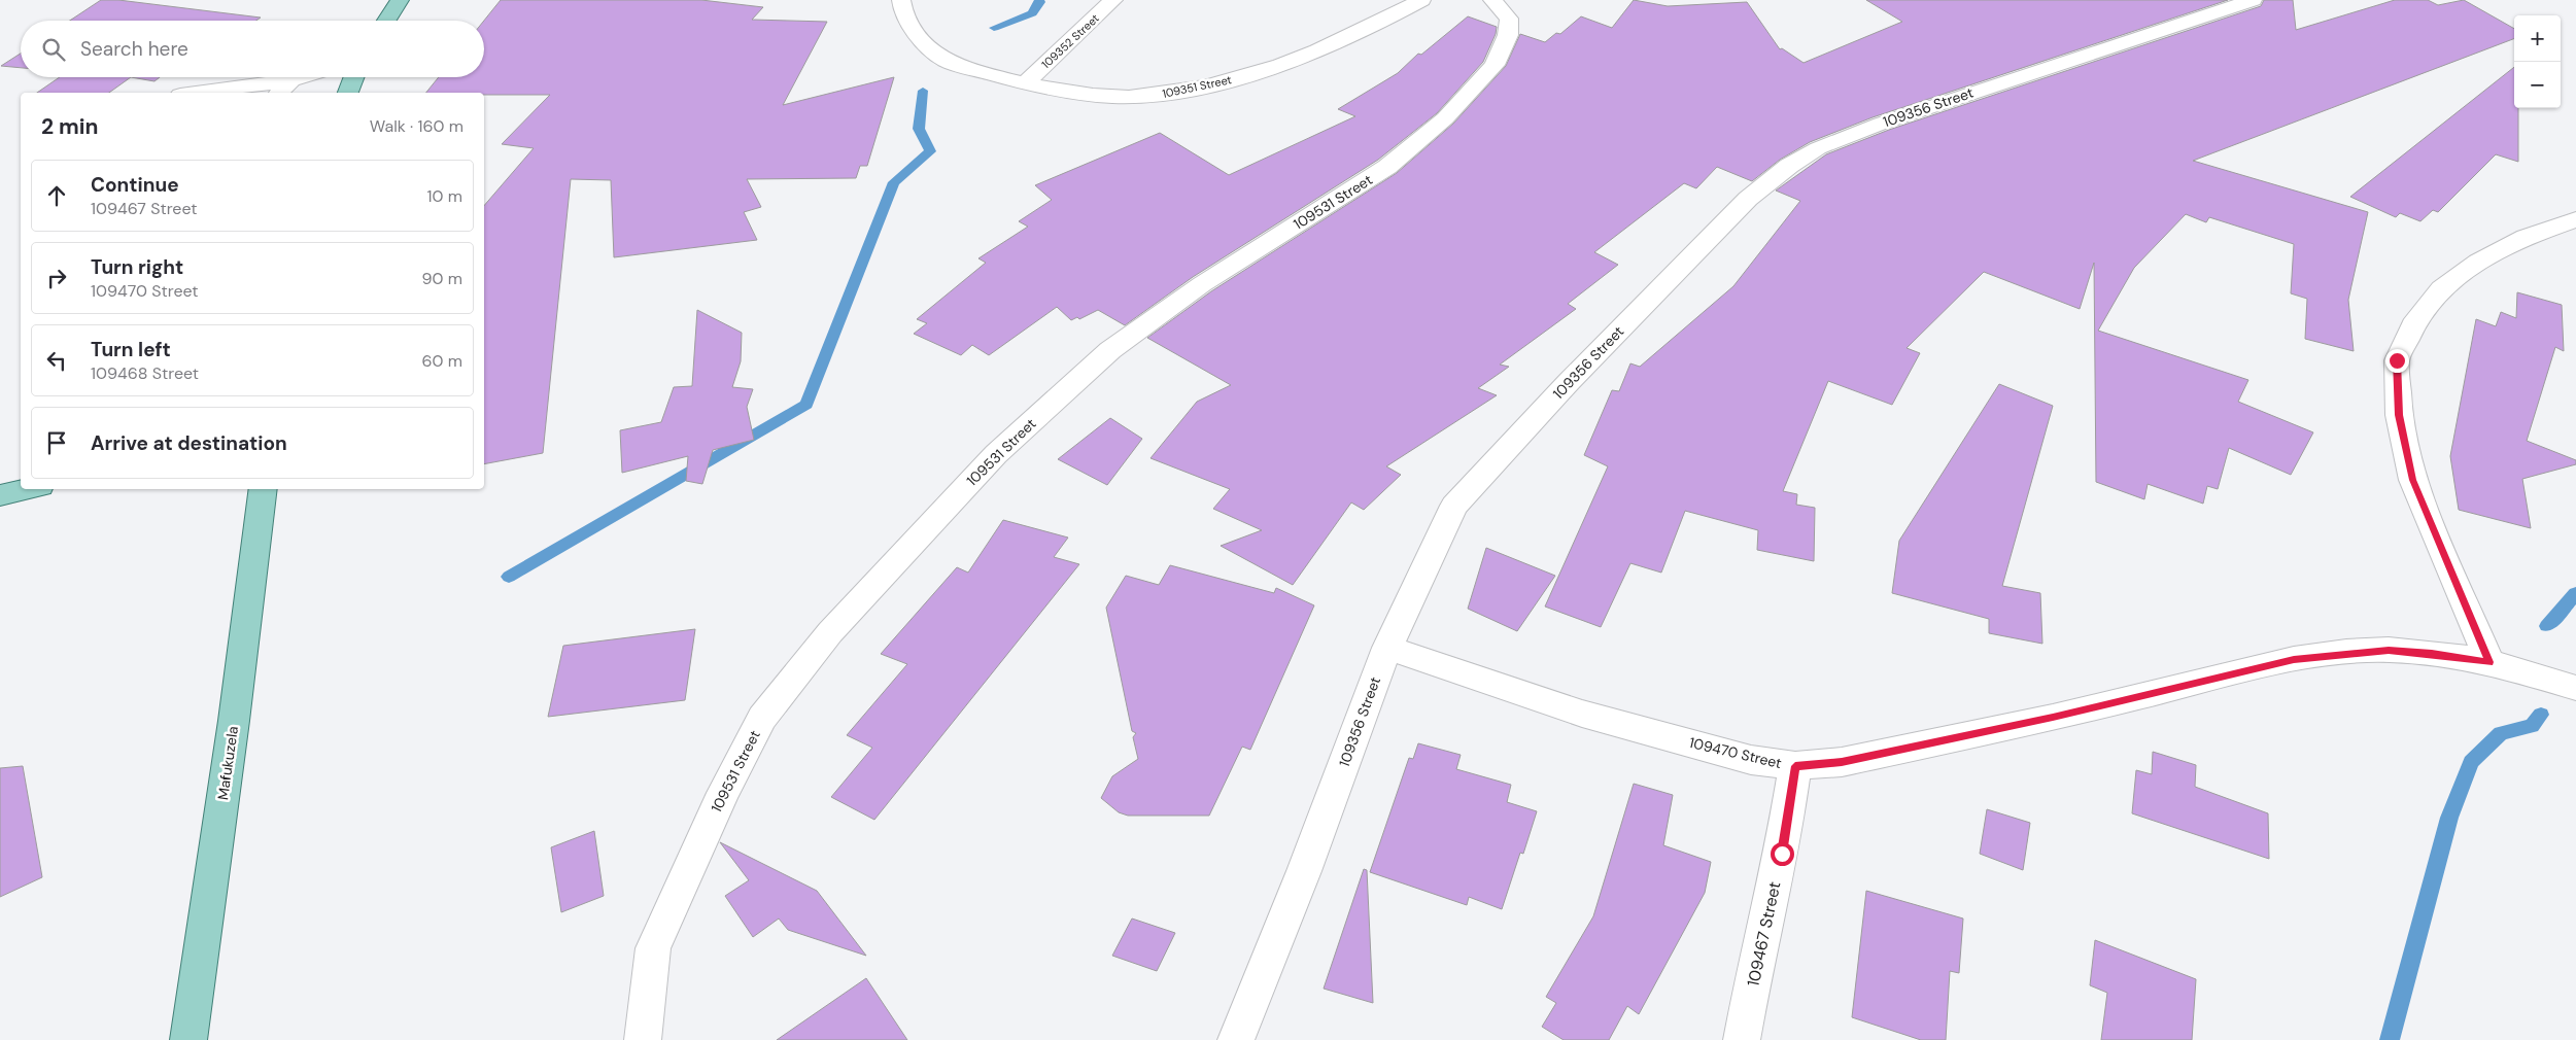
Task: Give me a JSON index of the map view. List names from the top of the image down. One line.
{"streets":{"main road":["Mafukuzela"],"street":["109352 Street","109351 Street","109356 Street","109531 Street","109470 Street","109467 Street"]},"crossings":[["109352 Street","109351 Street"],["109356 Street","109470 Street"],["109470 Street","109467 Street"]],"page":{"map_buttons":["+","−"],"search":"Search here","heading":["2 min","Walk · 160 m"],"list":[["Continue","109467 Street","10 m"],["Turn right","109470 Street","90 m"],["Turn left","109468 Street","60 m"],"Arrive at destination"]}}
